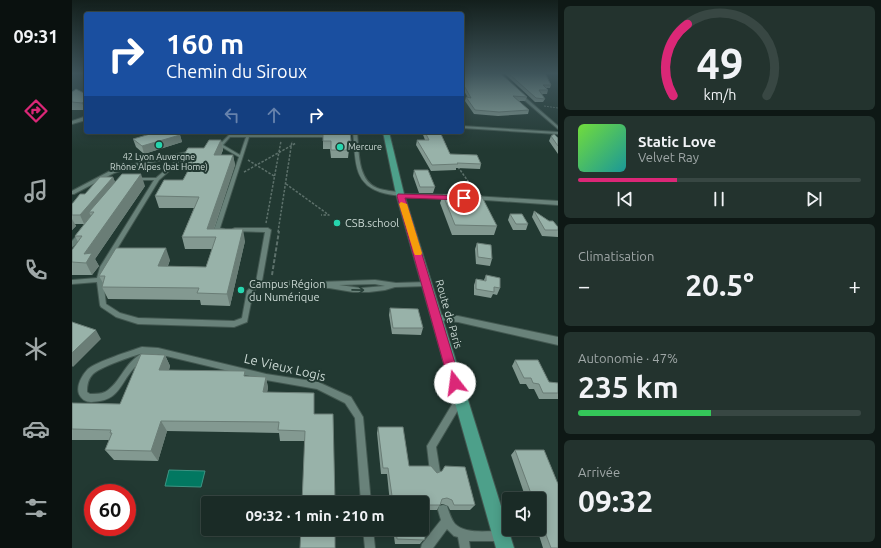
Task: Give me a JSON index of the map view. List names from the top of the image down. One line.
{"streets":{"main road":["Route de Paris"],"lane":["Le Vieux Logis"]},"places":["42 Lyon Auvergne Rhône Alpes (bat Home)","Mercure","CSB.school","Campus Région du Numérique"],"page":{"tabs":"09:31","turn":["160 m","Chemin du Siroux"],"song":["Static Love","Velvet Ray"],"tile":["Climatisation",["Autonomie · 47%","235 km"],["Arrivée","09:32"]],"heat":["−","20.5°","+"],"limit":"60","trip":"09:32 · 1 min · 210 m","gauge":["49","km/h"]}}
